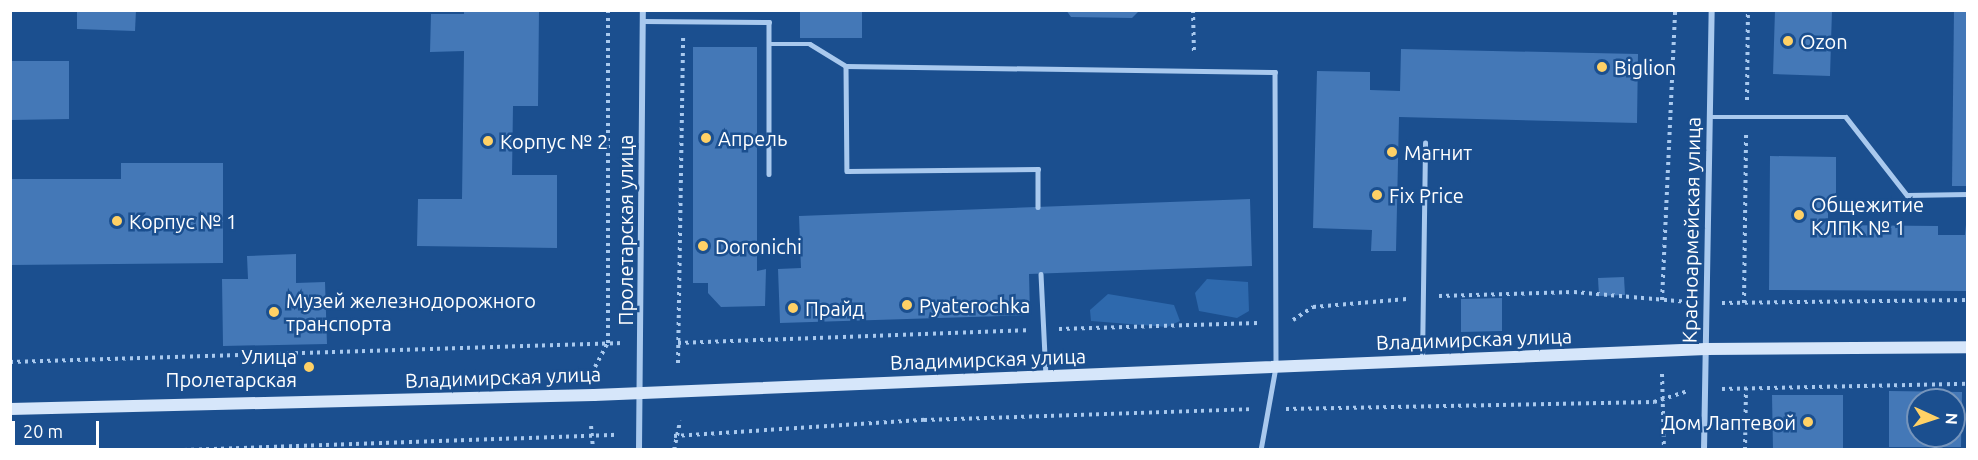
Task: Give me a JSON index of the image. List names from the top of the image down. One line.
{"streets":{"main road":["Владимирская улица"],"street":["Пролетарская улица","Красноармейская улица"]},"crossings":[["Пролетарская улица","Владимирская улица"],["Красноармейская улица","Владимирская улица"]],"places":["Ozon","Biglion","Апрель","Корпус № 2","Магнит","Fix Price","Общежитие КЛПК № 1","Корпус № 1","Doronichi","Pyaterochka","Прайд","Музей железнодорожного транспорта","Улица Пролетарская","Дом Лаптевой"],"scale_bar":"20 m","north":"right"}
